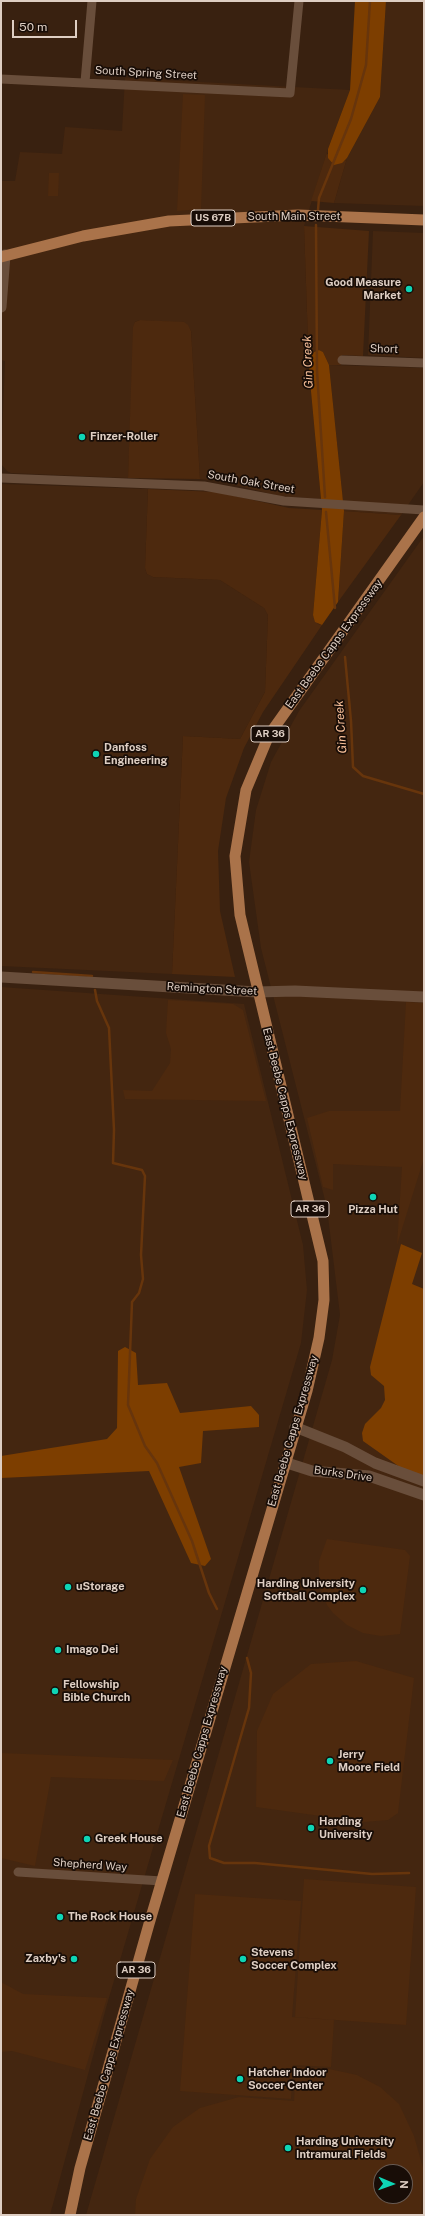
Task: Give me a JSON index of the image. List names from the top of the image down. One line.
{"streets":{"main road":["South Main Street","US 67B","East Beebe Capps Expressway","AR 36"],"street":["South Spring Street","Short","South Oak Street","Remington Street","Burks Drive","Shepherd Way"]},"crossings":[["East Beebe Capps Expressway","Remington Street"],["East Beebe Capps Expressway","Burks Drive"],["East Beebe Capps Expressway","Shepherd Way"]],"water":["Gin Creek"],"places":["Good Measure Market","Finzer-Roller","Danfoss Engineering","Pizza Hut","uStorage","Harding University Softball Complex","Imago Dei","Fellowship Bible Church","Jerry Moore Field","Harding University","Greek House","The Rock House","Zaxby's","Stevens Soccer Complex","Hatcher Indoor Soccer Center","Harding University Intramural Fields"],"scale_bar":"50 m","north":"right"}
